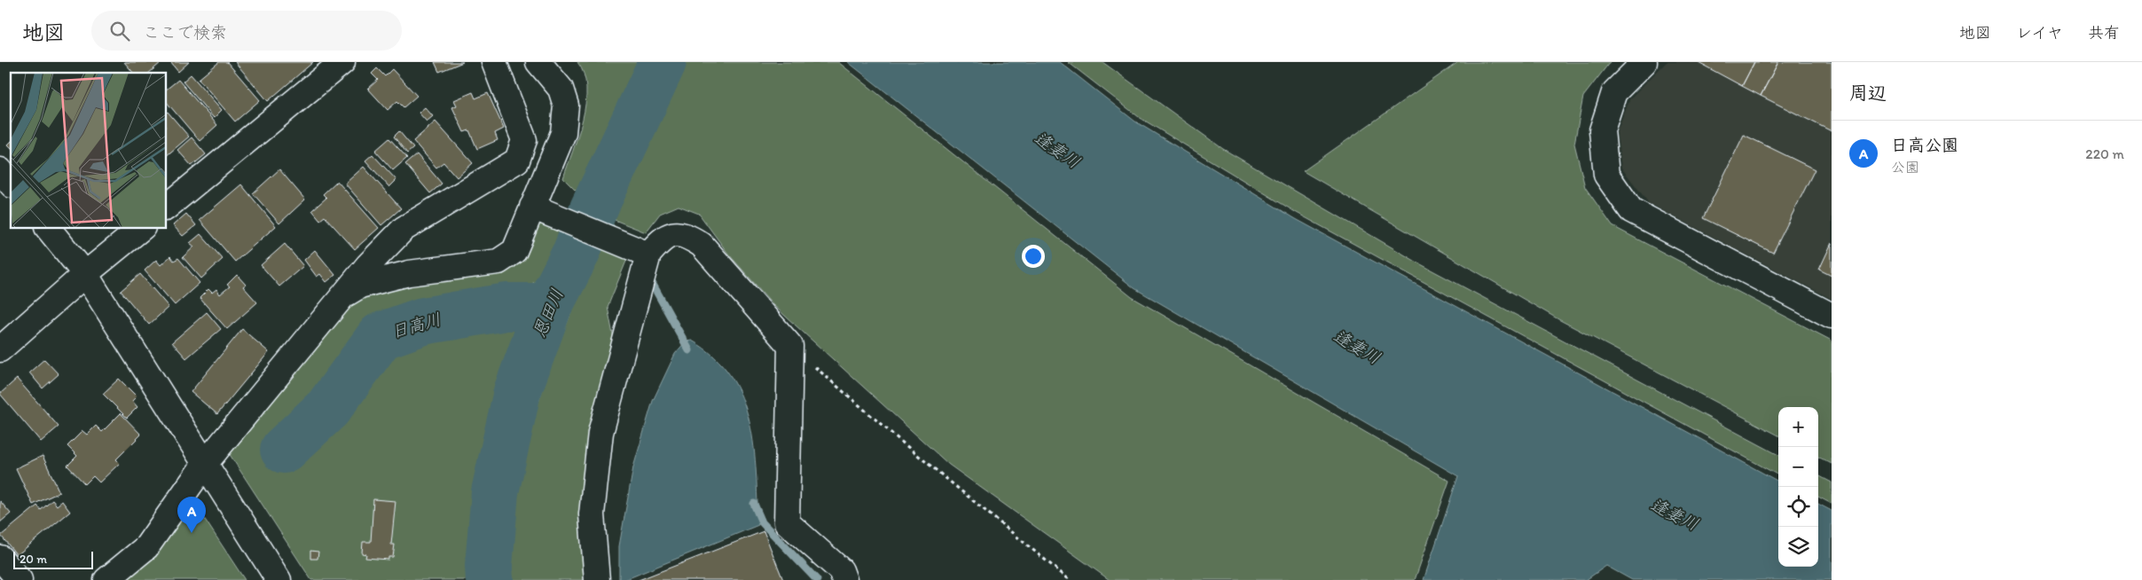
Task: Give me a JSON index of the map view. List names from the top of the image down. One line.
{"water":["逢妻川","恩田川","日高川"],"scale_bar":"20 m","page":{"header":"地図","search":"ここで検索","nav":["地図","レイヤ","共有"],"heading":"周辺","list":[{"mark":"A","name":"日高公園","note":"公園","value":"220 m"}],"map_buttons":["+","−"],"pins":"A","scale":"20 m"}}
